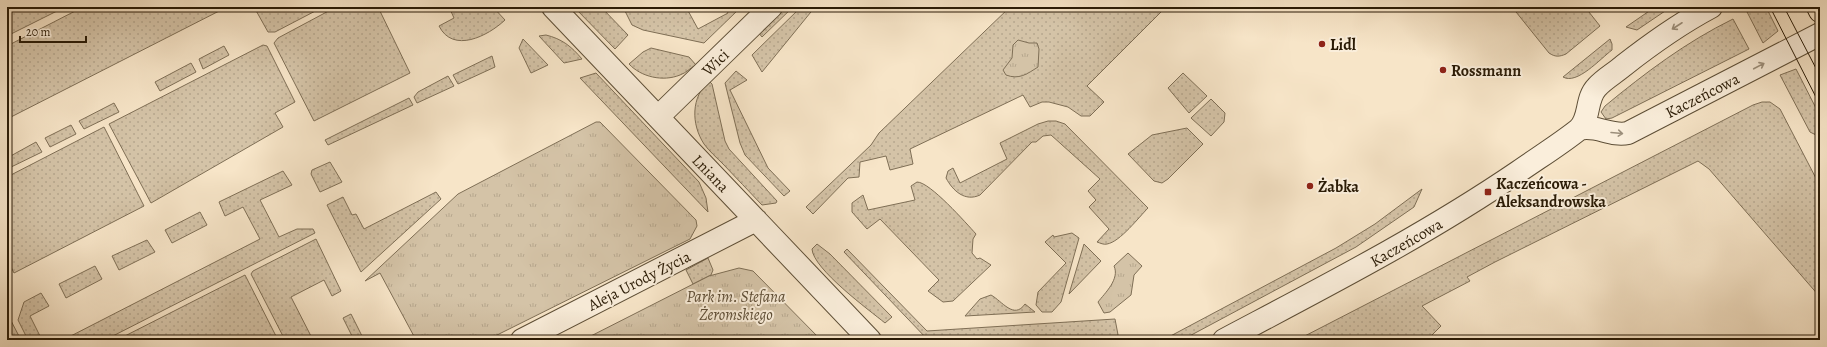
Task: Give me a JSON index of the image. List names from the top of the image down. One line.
{"streets":{"street":["Wici","Kaczeńcowa","Lniana","Aleja Urody Życia"]},"crossings":[["Wici","Lniana"],["Lniana","Aleja Urody Życia"]],"parks":["Park im. Stefana Żeromskiego"],"places":{"other":["Lidl","Rossmann","Żabka"],"transit":["Kaczeńcowa - Aleksandrowska"]},"scale_bar":"20 m"}
